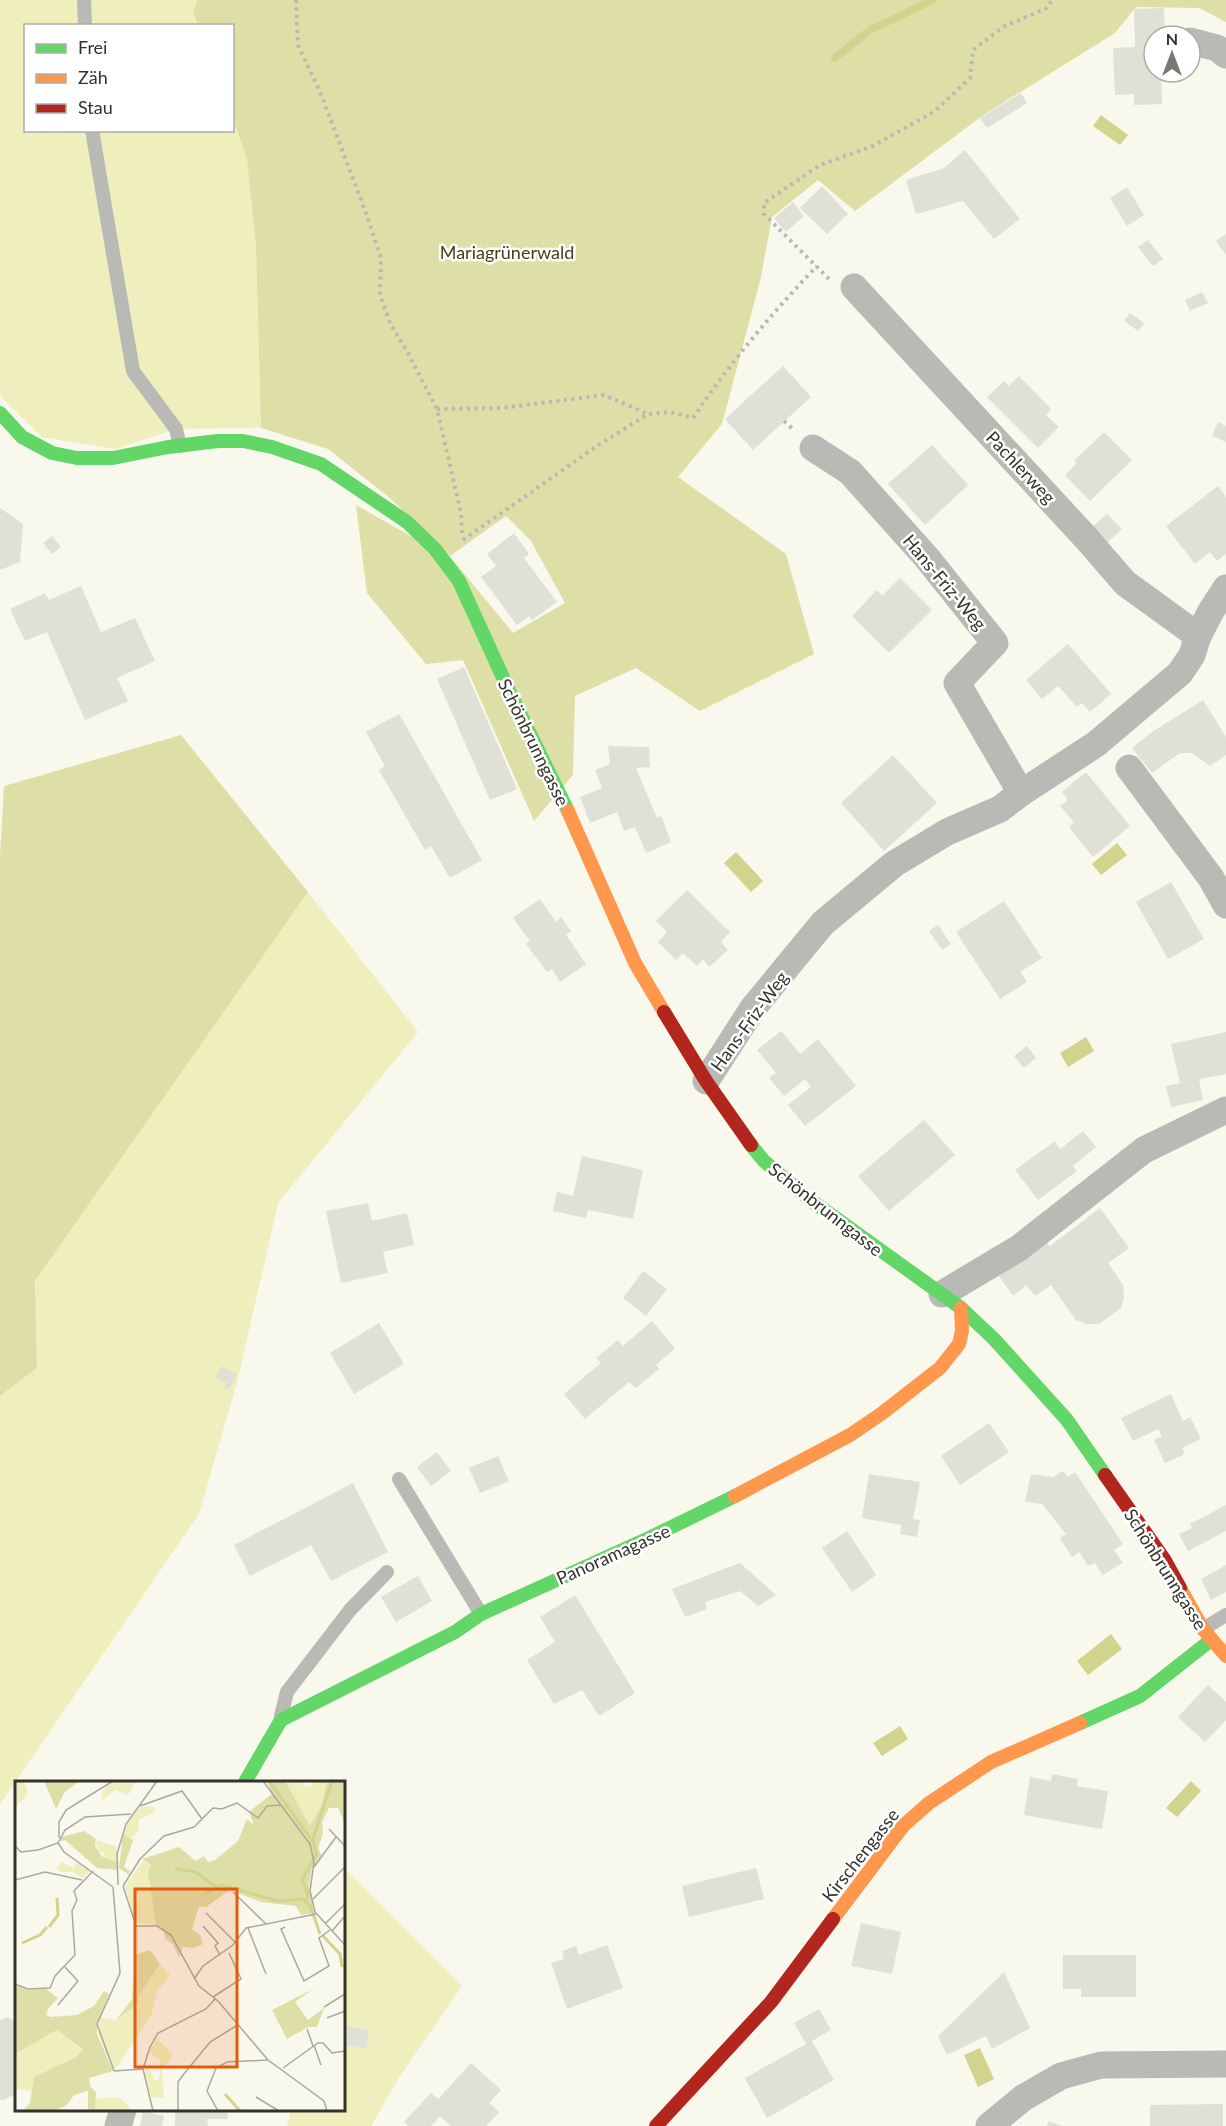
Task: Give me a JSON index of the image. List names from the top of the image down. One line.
{"streets":{"street":["Pachlerweg","Hans-Friz-Weg","Schönbrunngasse","Panoramagasse","Kirschengasse"]},"crossings":[["Pachlerweg","Hans-Friz-Weg"],["Hans-Friz-Weg","Schönbrunngasse"],["Schönbrunngasse","Panoramagasse"],["Schönbrunngasse","Kirschengasse"]],"parks":["Mariagrünerwald"],"legend":["Frei","Zäh","Stau"],"north":"top"}
